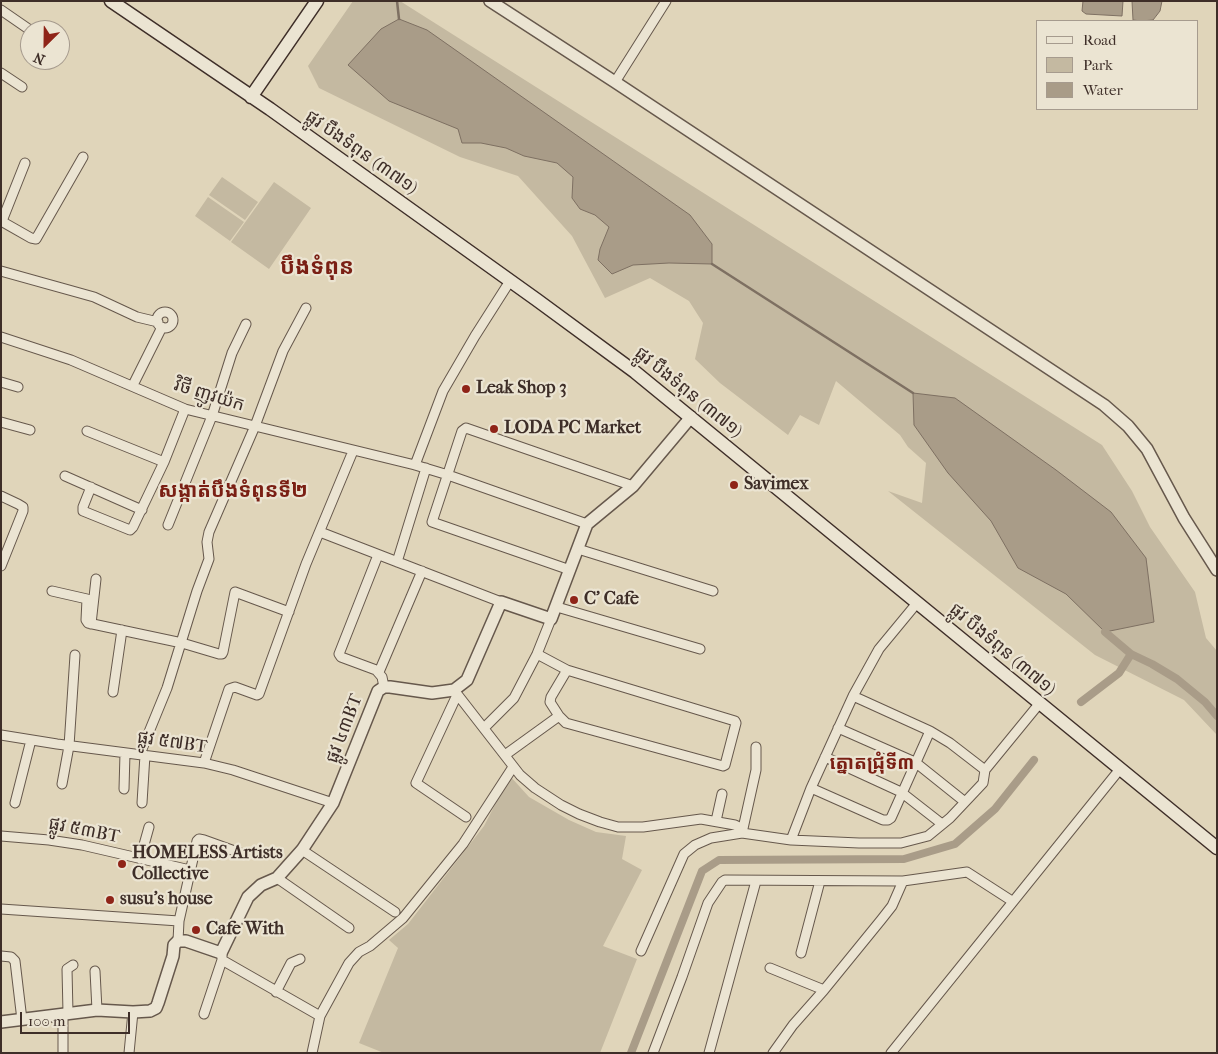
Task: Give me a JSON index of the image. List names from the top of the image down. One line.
{"streets":{"main road":["ផ្លូវ បឹងទំពុន (៣៧១)"],"street":["វិថី ញូវយ៉ក","ផ្លូវ ៤៣BT","ផ្លូវ ៥៧BT","ផ្លូវ ៥៣BT"]},"crossings":[["ផ្លូវ ៤៣BT","ផ្លូវ ៥៧BT"]],"districts":["បឹងទំពុន","សង្កាត់បឹងទំពុនទី២","ត្នោតជ្រុំទី៣"],"places":["Leak Shop 3","LODA PC Market","Savimex","C' Cafe","HOMELESS Artists Collective","susu's house","Cafe With"],"legend":["Road","Park","Water"],"scale_bar":"100 m","north":"bottom left"}
